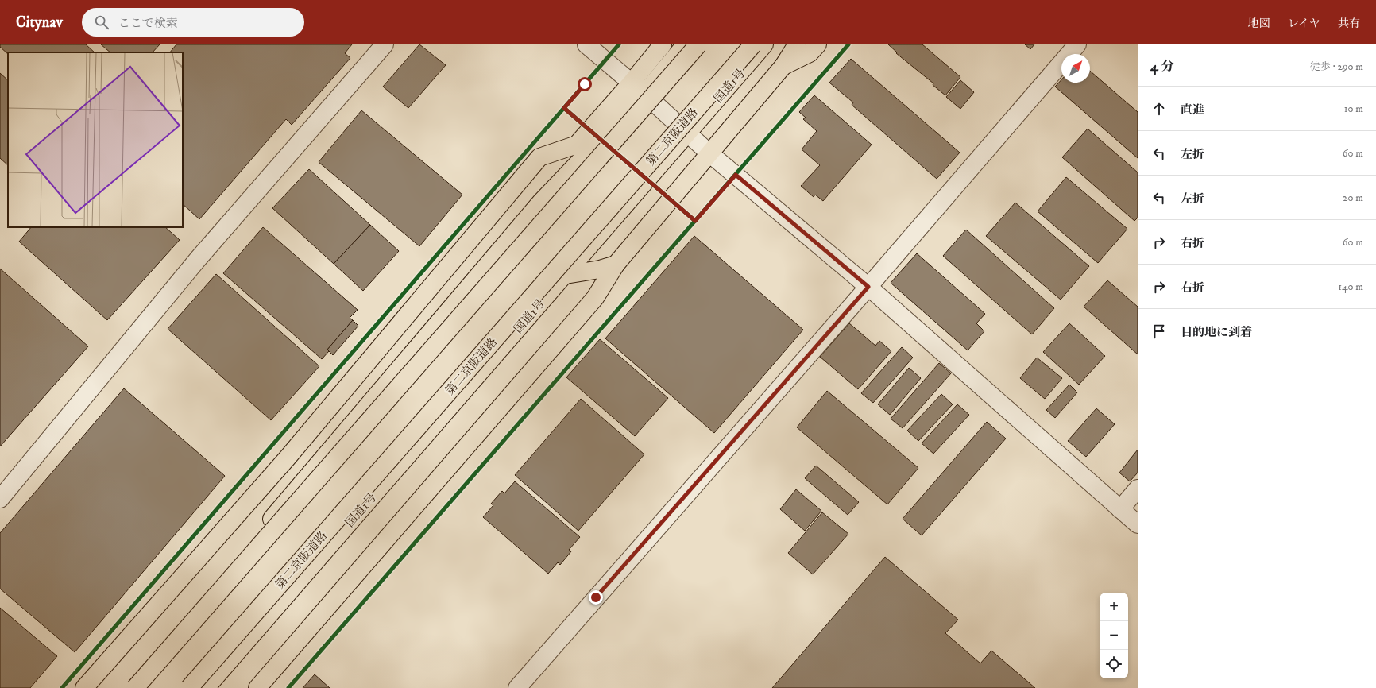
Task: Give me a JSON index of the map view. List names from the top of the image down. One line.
{"streets":{"highway":["国道1号","第二京阪道路"]},"north":"top right","page":{"header":"Citynav","search":"ここで検索","nav":["地図","レイヤ","共有"],"heading":["4 分","徒歩 · 290 m"],"list":[["直進","10 m"],["左折","60 m"],["左折","20 m"],["右折","60 m"],["右折","140 m"],"目的地に到着"],"map_buttons":["+","−"]}}
